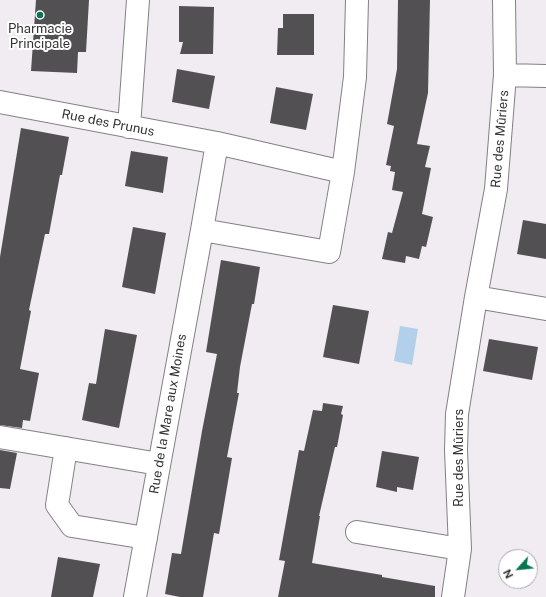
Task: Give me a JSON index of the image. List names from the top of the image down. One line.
{"streets":{"street":["Rue des Prunus","Rue des Mûriers","Rue de la Mare aux Moines"]},"crossings":[["Rue des Prunus","Rue de la Mare aux Moines"]],"places":["Pharmacie Principale"],"north":"bottom left"}
